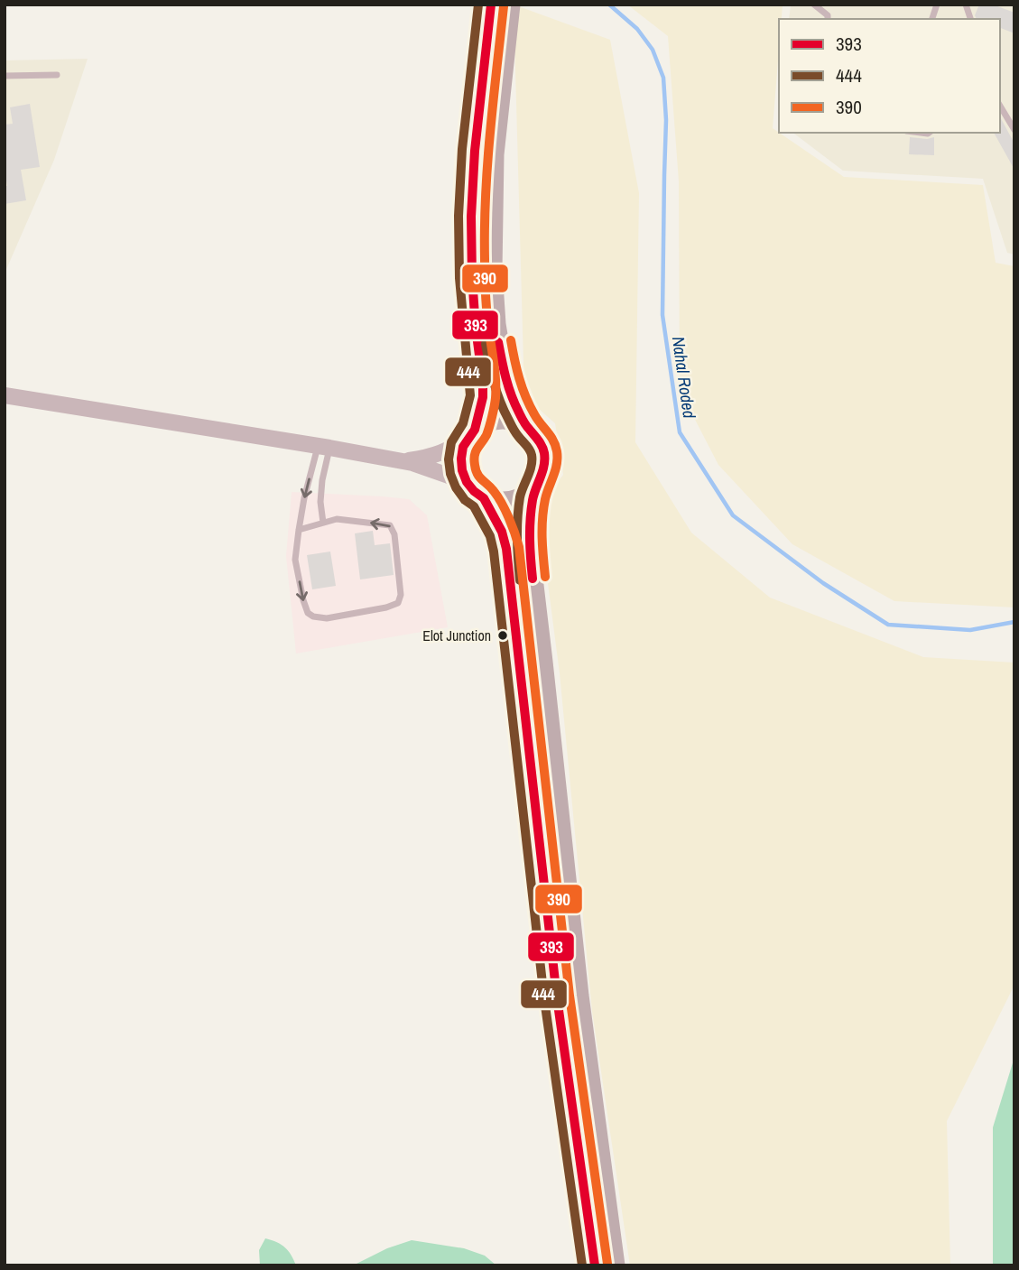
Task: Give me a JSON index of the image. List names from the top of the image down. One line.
{"water":["Nahal Roded"],"places":["Elot Junction"],"lines":["transit line 393","transit line 444","transit line 390"],"legend":["393","444","390"]}
